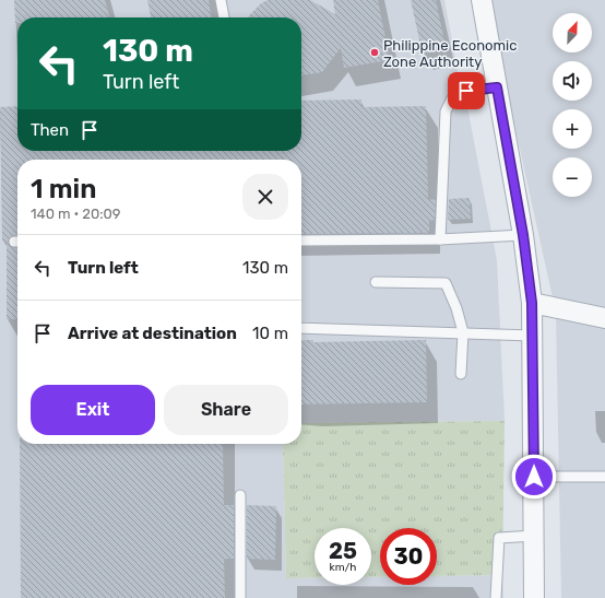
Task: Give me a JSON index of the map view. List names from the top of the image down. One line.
{"places":["Philippine Economic Zone Authority"],"north":"top right","page":{"map_buttons":["+","−"],"turn":["130 m","Turn left"],"then":"Then","heading":["1 min","140 m · 20:09"],"list":[{"name":"Turn left","value":"130 m"},{"name":"Arrive at destination","value":"10 m"}],"buttons":["Exit","Share"],"speed":"25 km/h","limit":"30"}}
